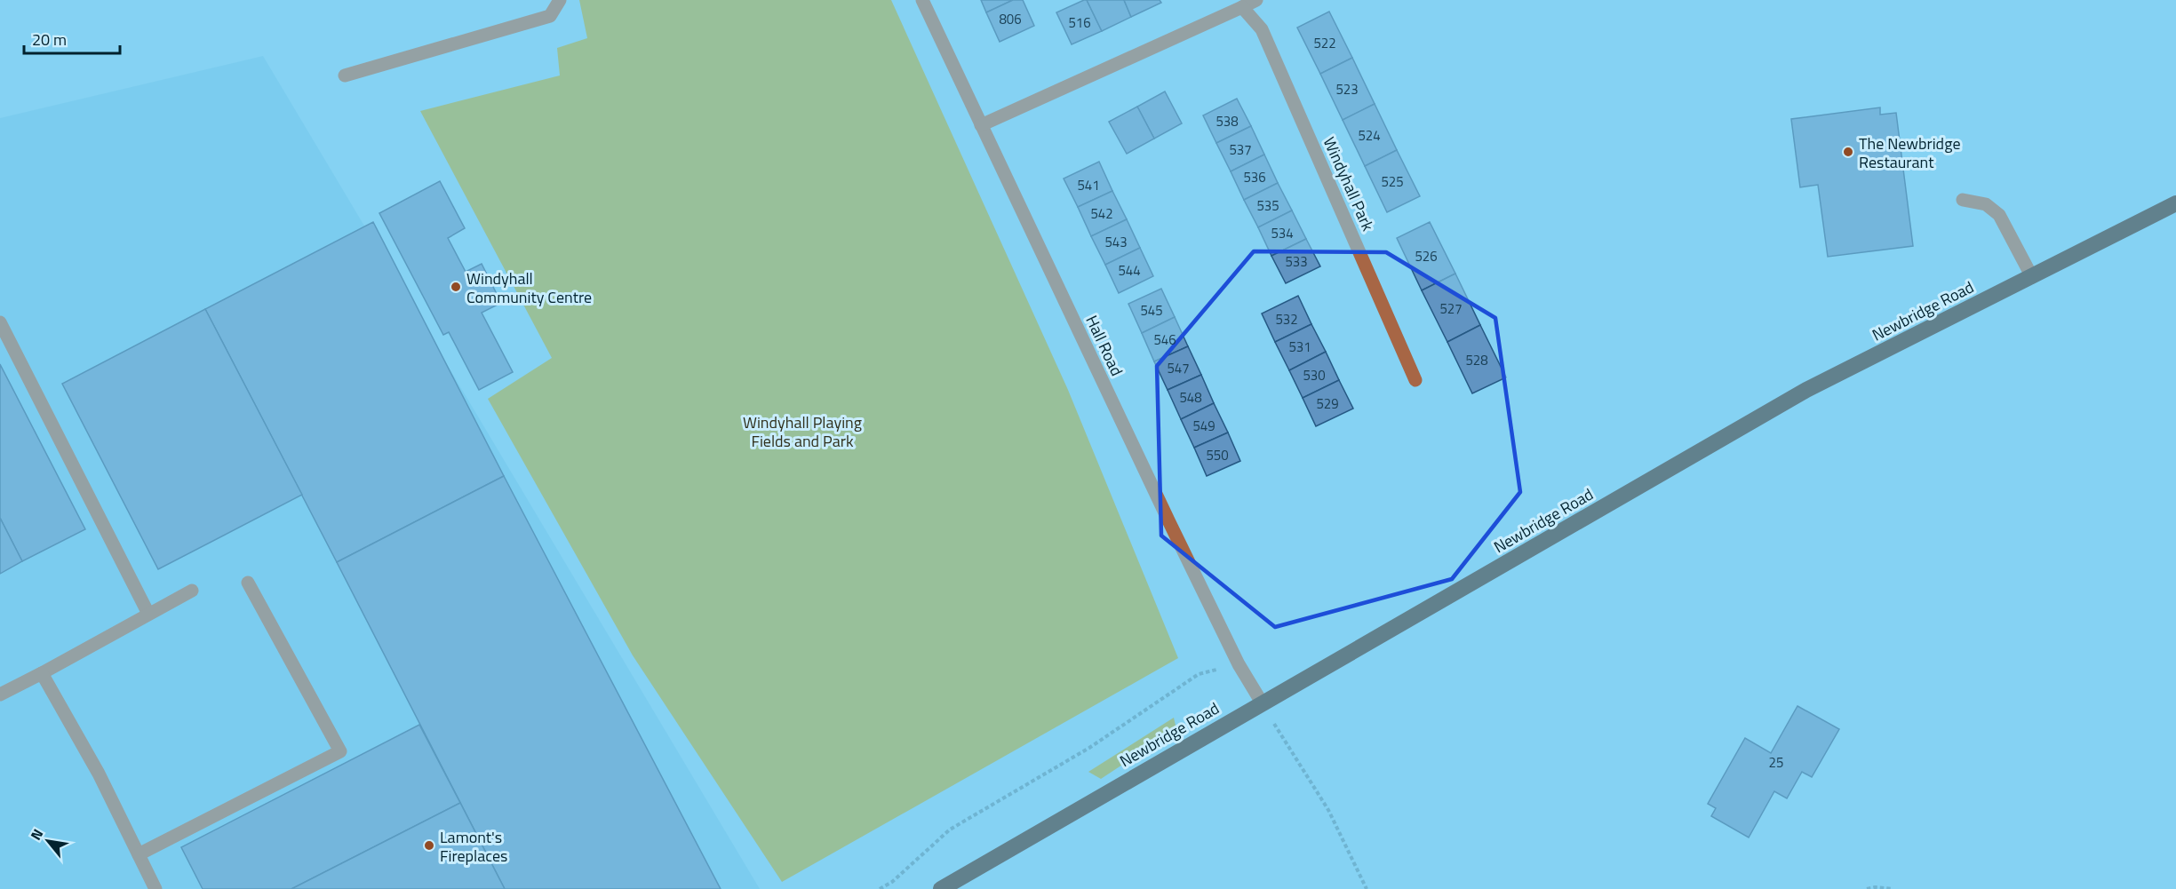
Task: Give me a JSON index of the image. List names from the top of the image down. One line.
{"streets":{"highway":["Newbridge Road"],"street":["Windyhall Park","Hall Road"]},"crossings":[["Newbridge Road","Hall Road"]],"parks":["Windyhall Playing Fields and Park"],"places":["The Newbridge Restaurant","Windyhall Community Centre","Lamont's Fireplaces"],"house_numbers":["806","516","522","523","538","524","537","536","525","541","535","542","534","543","526","533","544","527","545","532","546","531","528","547","530","548","529","549","550","25"],"scale_bar":"20 m","north":"top left"}
